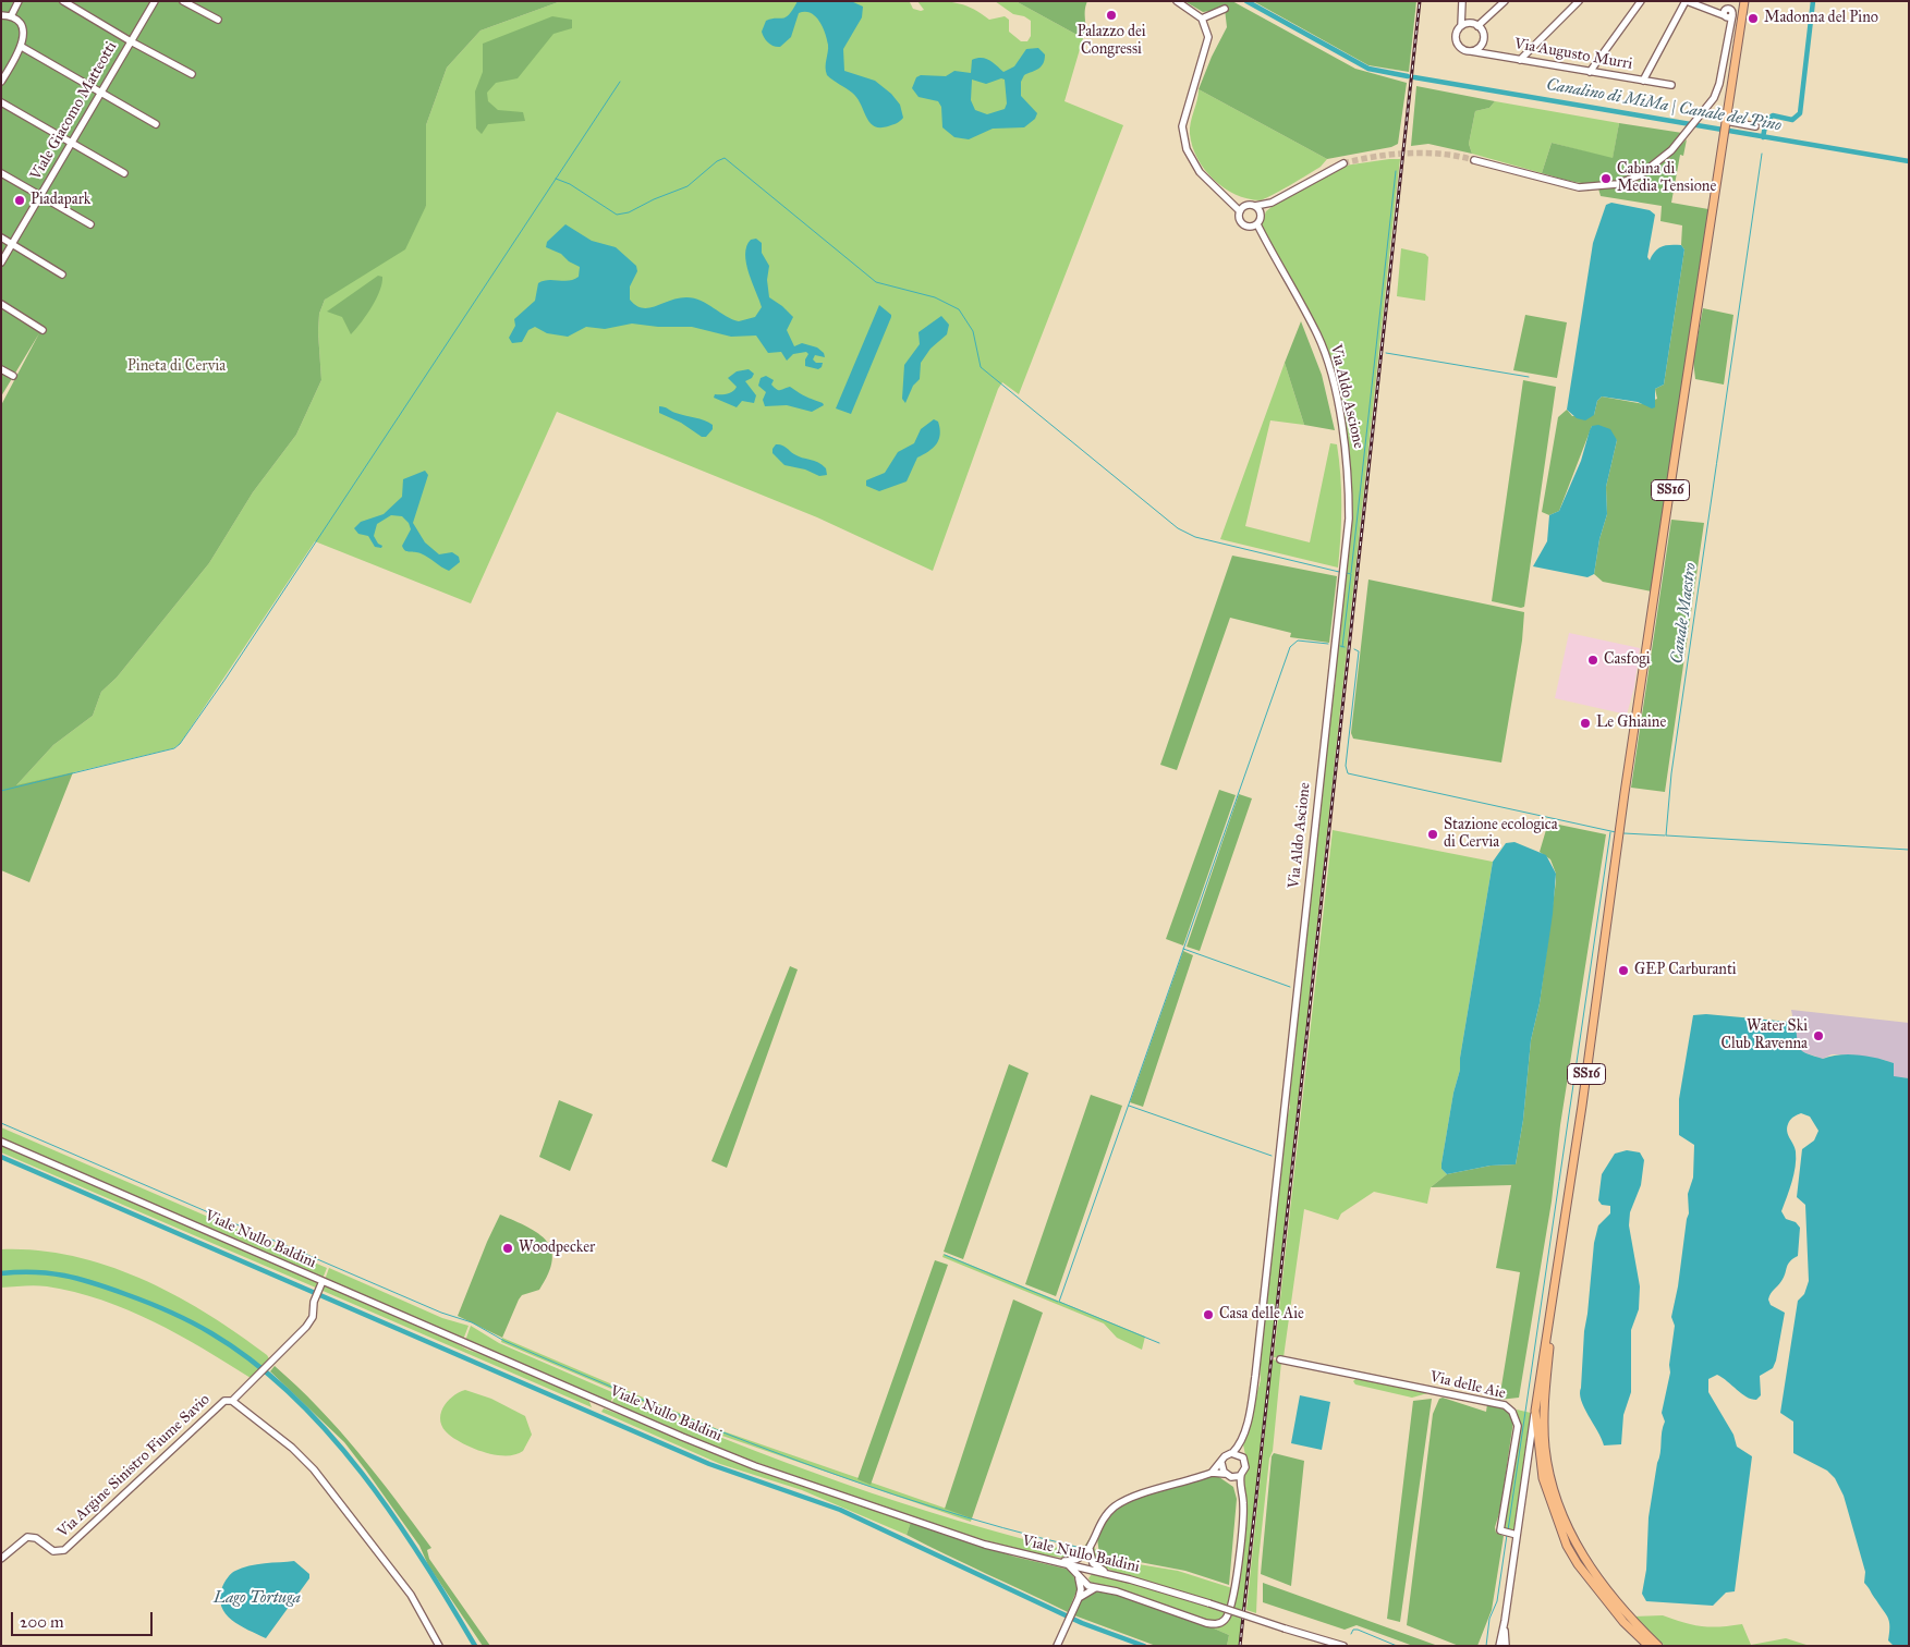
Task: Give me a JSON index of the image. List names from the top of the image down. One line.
{"streets":{"main road":["SS16"],"street":["Via Augusto Murri","Viale Giacomo Matteotti","Via Aldo Ascione","Viale Nullo Baldini","Via delle Aie","Via Argine Sinistro Fiume Savio"]},"crossings":[["Viale Nullo Baldini","Via Argine Sinistro Fiume Savio"]],"water":["Canalino di MiMa | Canale del Pino","Canale Maestro","Lago Tortuga"],"parks":["Pineta di Cervia"],"places":["Palazzo dei Congressi","Madonna del Pino","Cabina di Media Tensione","Piadapark","Casfogi","Le Ghiaine","Stazione ecologica di Cervia","GEP Carburanti","Water Ski Club Ravenna","Woodpecker","Casa delle Aie"],"scale_bar":"200 m"}
